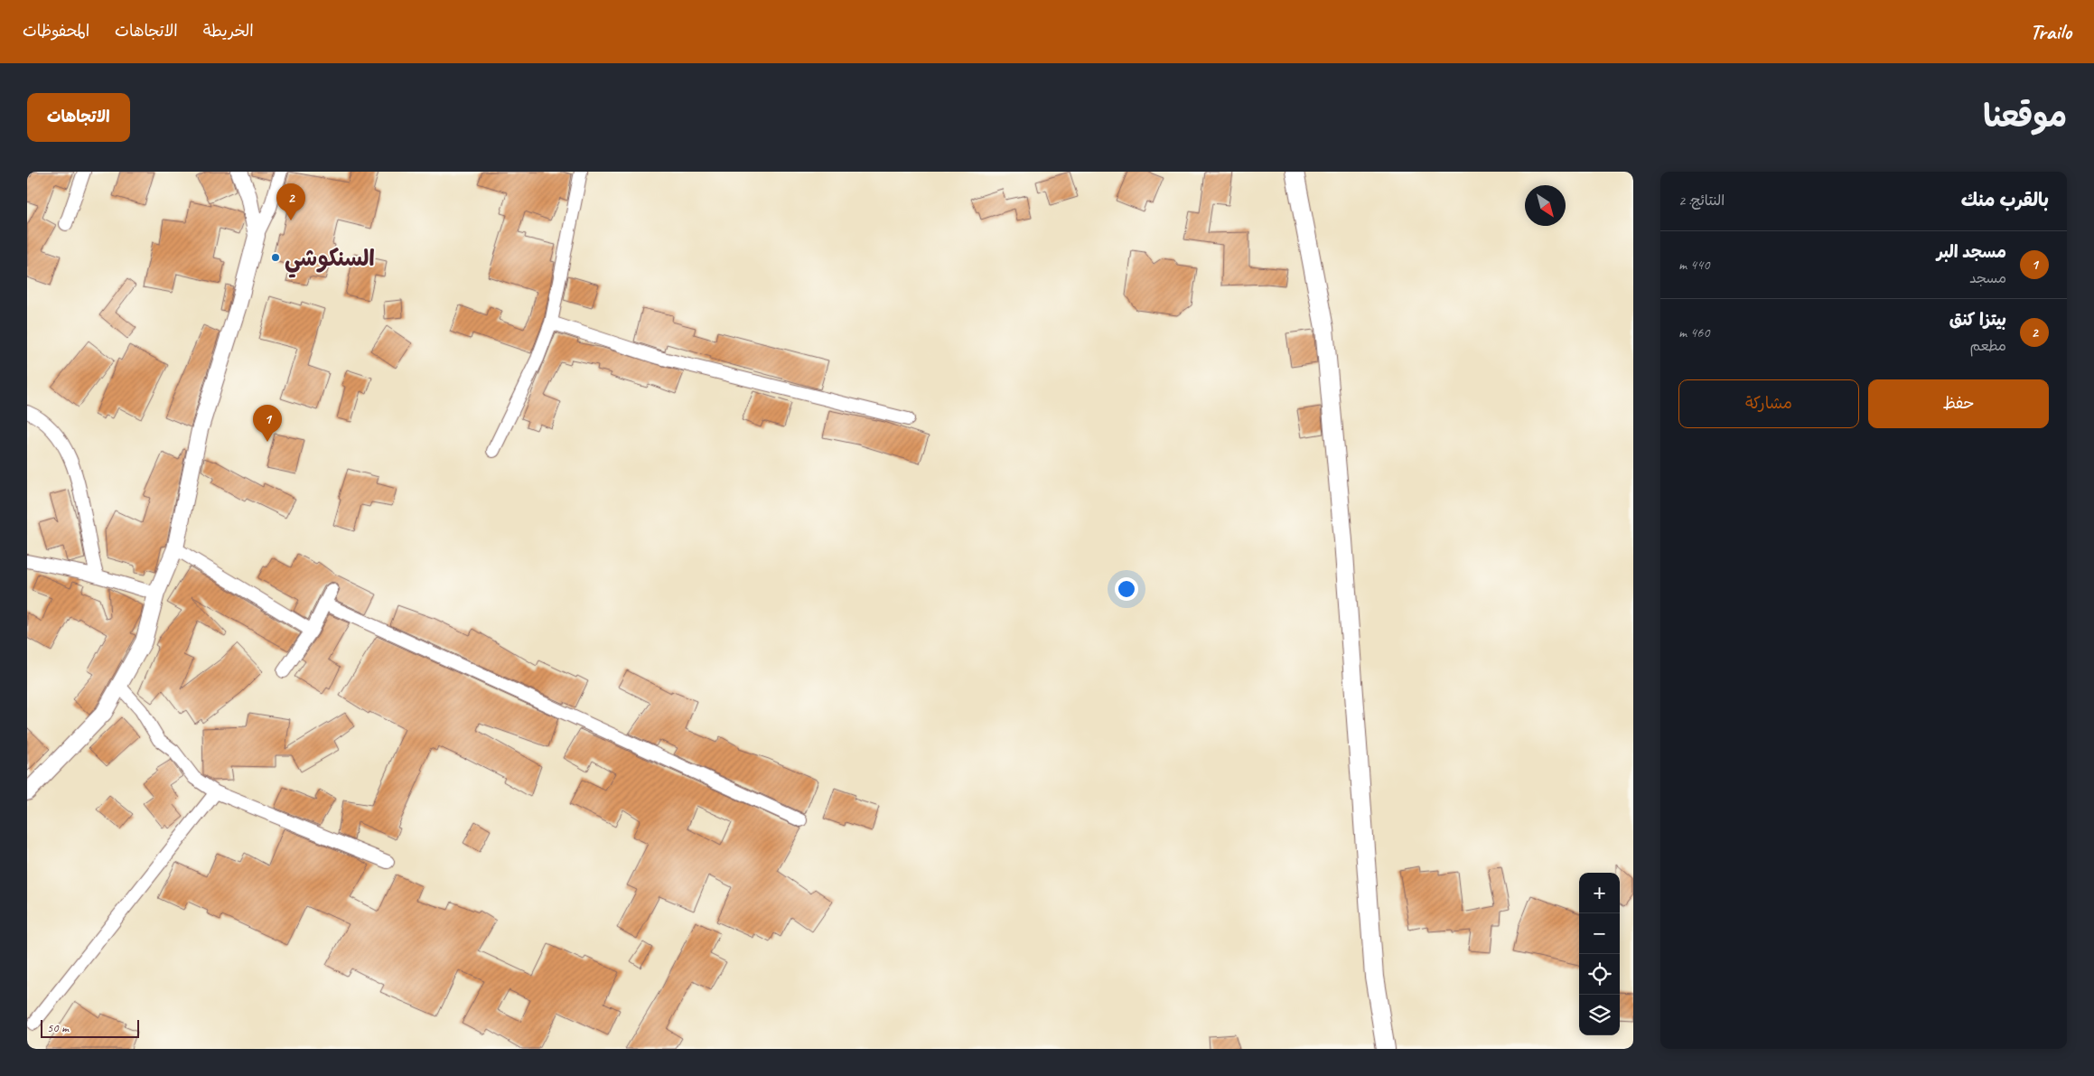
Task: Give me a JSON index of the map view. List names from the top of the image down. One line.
{"places":["السنكوشي"],"scale_bar":"50 m","north":"bottom right","page":{"header":"Trailo","nav":["الخريطة","الاتجاهات","المحفوظات"],"title":"موقعنا","buttons":["الاتجاهات",["حفظ","مشاركة"]],"heading":["بالقرب منك","النتائج: 2"],"pins":["2","1"],"list":[{"mark":"1","name":"مسجد البر","note":"مسجد","value":"440 m"},{"mark":"2","name":"بيتزا كنق","note":"مطعم","value":"460 m"}],"map_buttons":["+","−"],"scale":"50 m"}}
